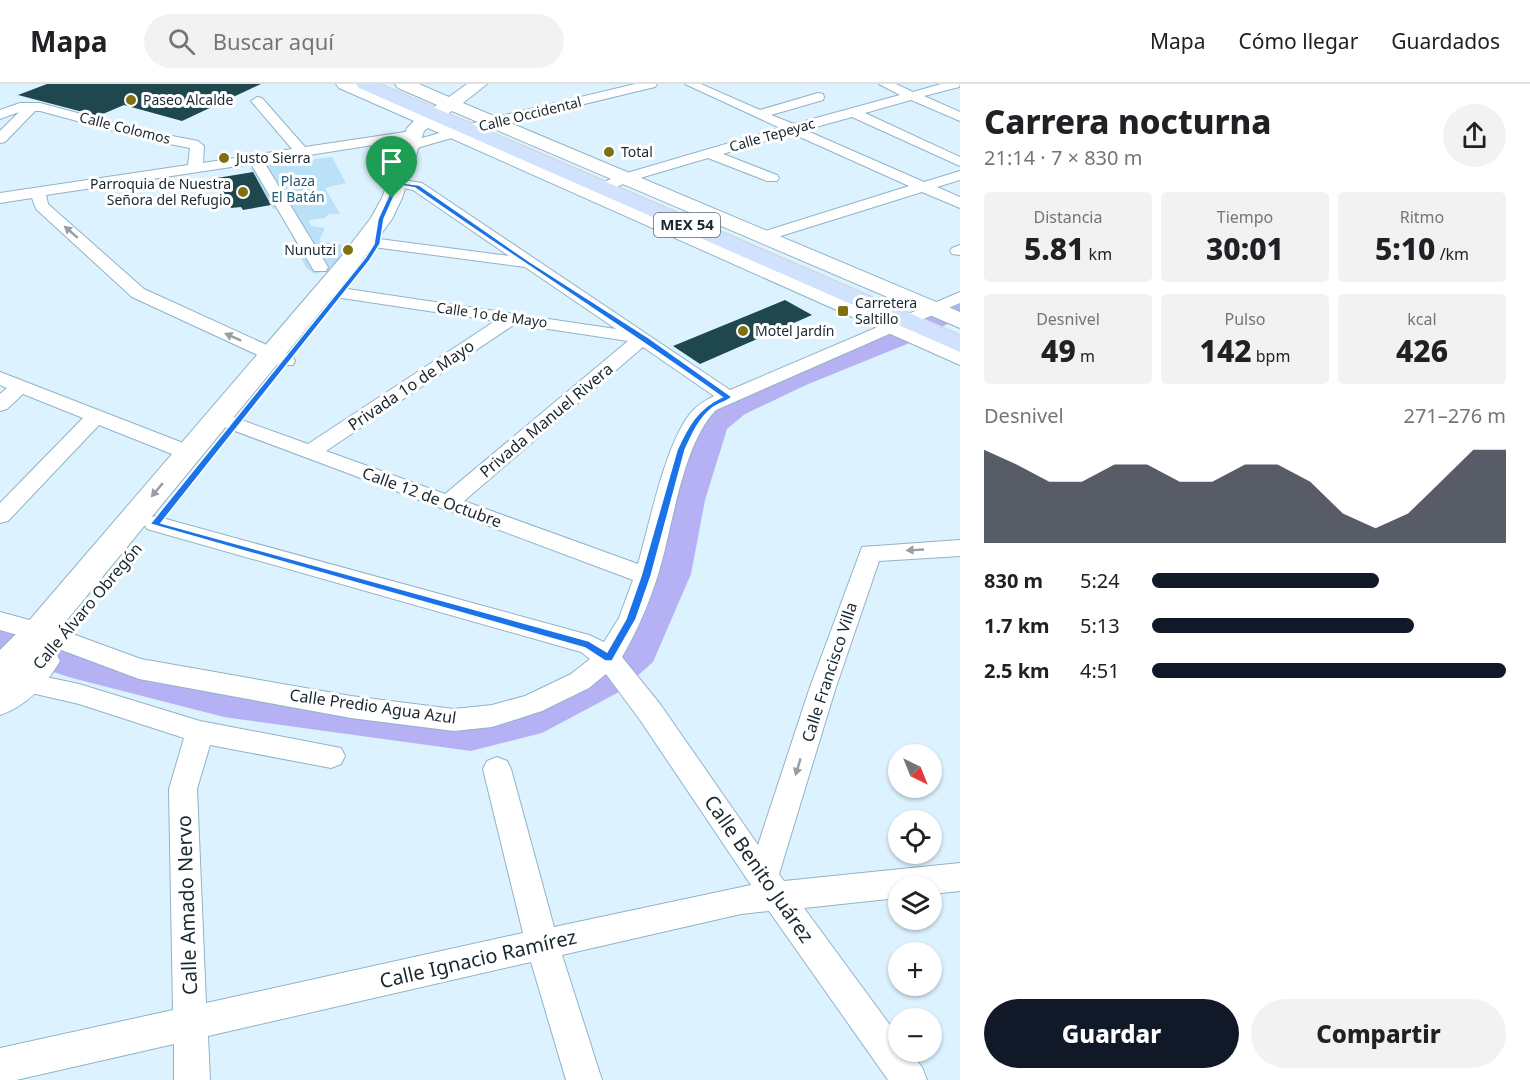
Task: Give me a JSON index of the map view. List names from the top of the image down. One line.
{"streets":{"main road":["MEX 54"],"street":["Calle Occidental","Calle Colomos","Calle Tepeyac","Calle 1o de Mayo","Privada 1o de Mayo","Privada Manuel Rivera","Calle 12 de Octubre","Calle Álvaro Obregón","Calle Francisco Villa","Calle Predio Agua Azul","Calle Benito Juárez","Calle Amado Nervo","Calle Ignacio Ramírez"]},"crossings":[["Calle Occidental","Calle Colomos"],["Calle Occidental","MEX 54"],["Calle Occidental","Calle Álvaro Obregón"],["Calle Tepeyac","MEX 54"],["MEX 54","Calle Álvaro Obregón"],["MEX 54","Calle Predio Agua Azul"],["Calle 1o de Mayo","Privada 1o de Mayo"],["Calle 1o de Mayo","Privada Manuel Rivera"],["Calle 1o de Mayo","Calle Álvaro Obregón"],["Privada 1o de Mayo","Calle 12 de Octubre"],["Privada Manuel Rivera","Calle 12 de Octubre"],["Calle 12 de Octubre","Calle Álvaro Obregón"],["Calle 12 de Octubre","Calle Predio Agua Azul"],["Calle Álvaro Obregón","Calle Predio Agua Azul"],["Calle Francisco Villa","Calle Benito Juárez"],["Calle Francisco Villa","Calle Ignacio Ramírez"],["Calle Predio Agua Azul","Calle Benito Juárez"],["Calle Benito Juárez","Calle Ignacio Ramírez"],["Calle Amado Nervo","Calle Ignacio Ramírez"]],"one_way":["Calle Francisco Villa"],"parks":["Plaza El Batán"],"places":{"other":["Paseo Alcalde","Total","Justo Sierra","Parroquia de Nuestra Señora del Refugio","Nunutzi","Motel Jardín"],"transit":["Carretera Saltillo"]},"north":"bottom right","page":{"header":"Mapa","search":"Buscar aquí","nav":["Mapa","Cómo llegar","Guardados"],"heading":["Carrera nocturna","21:14 · 7 × 830 m"],"stats":[["Distancia","5.81 km"],["Tiempo","30:01"],["Ritmo","5:10 /km"],["Desnivel","49 m"],["Pulso","142 bpm"],["kcal","426"]],"chart":["Desnivel","271–276 m"],"list":[{"name":"830 m","note":"5:24"},{"name":"1.7 km","note":"5:13"},{"name":"2.5 km","note":"4:51"}],"map_buttons":["+","−"],"buttons":["Guardar","Compartir"]}}
